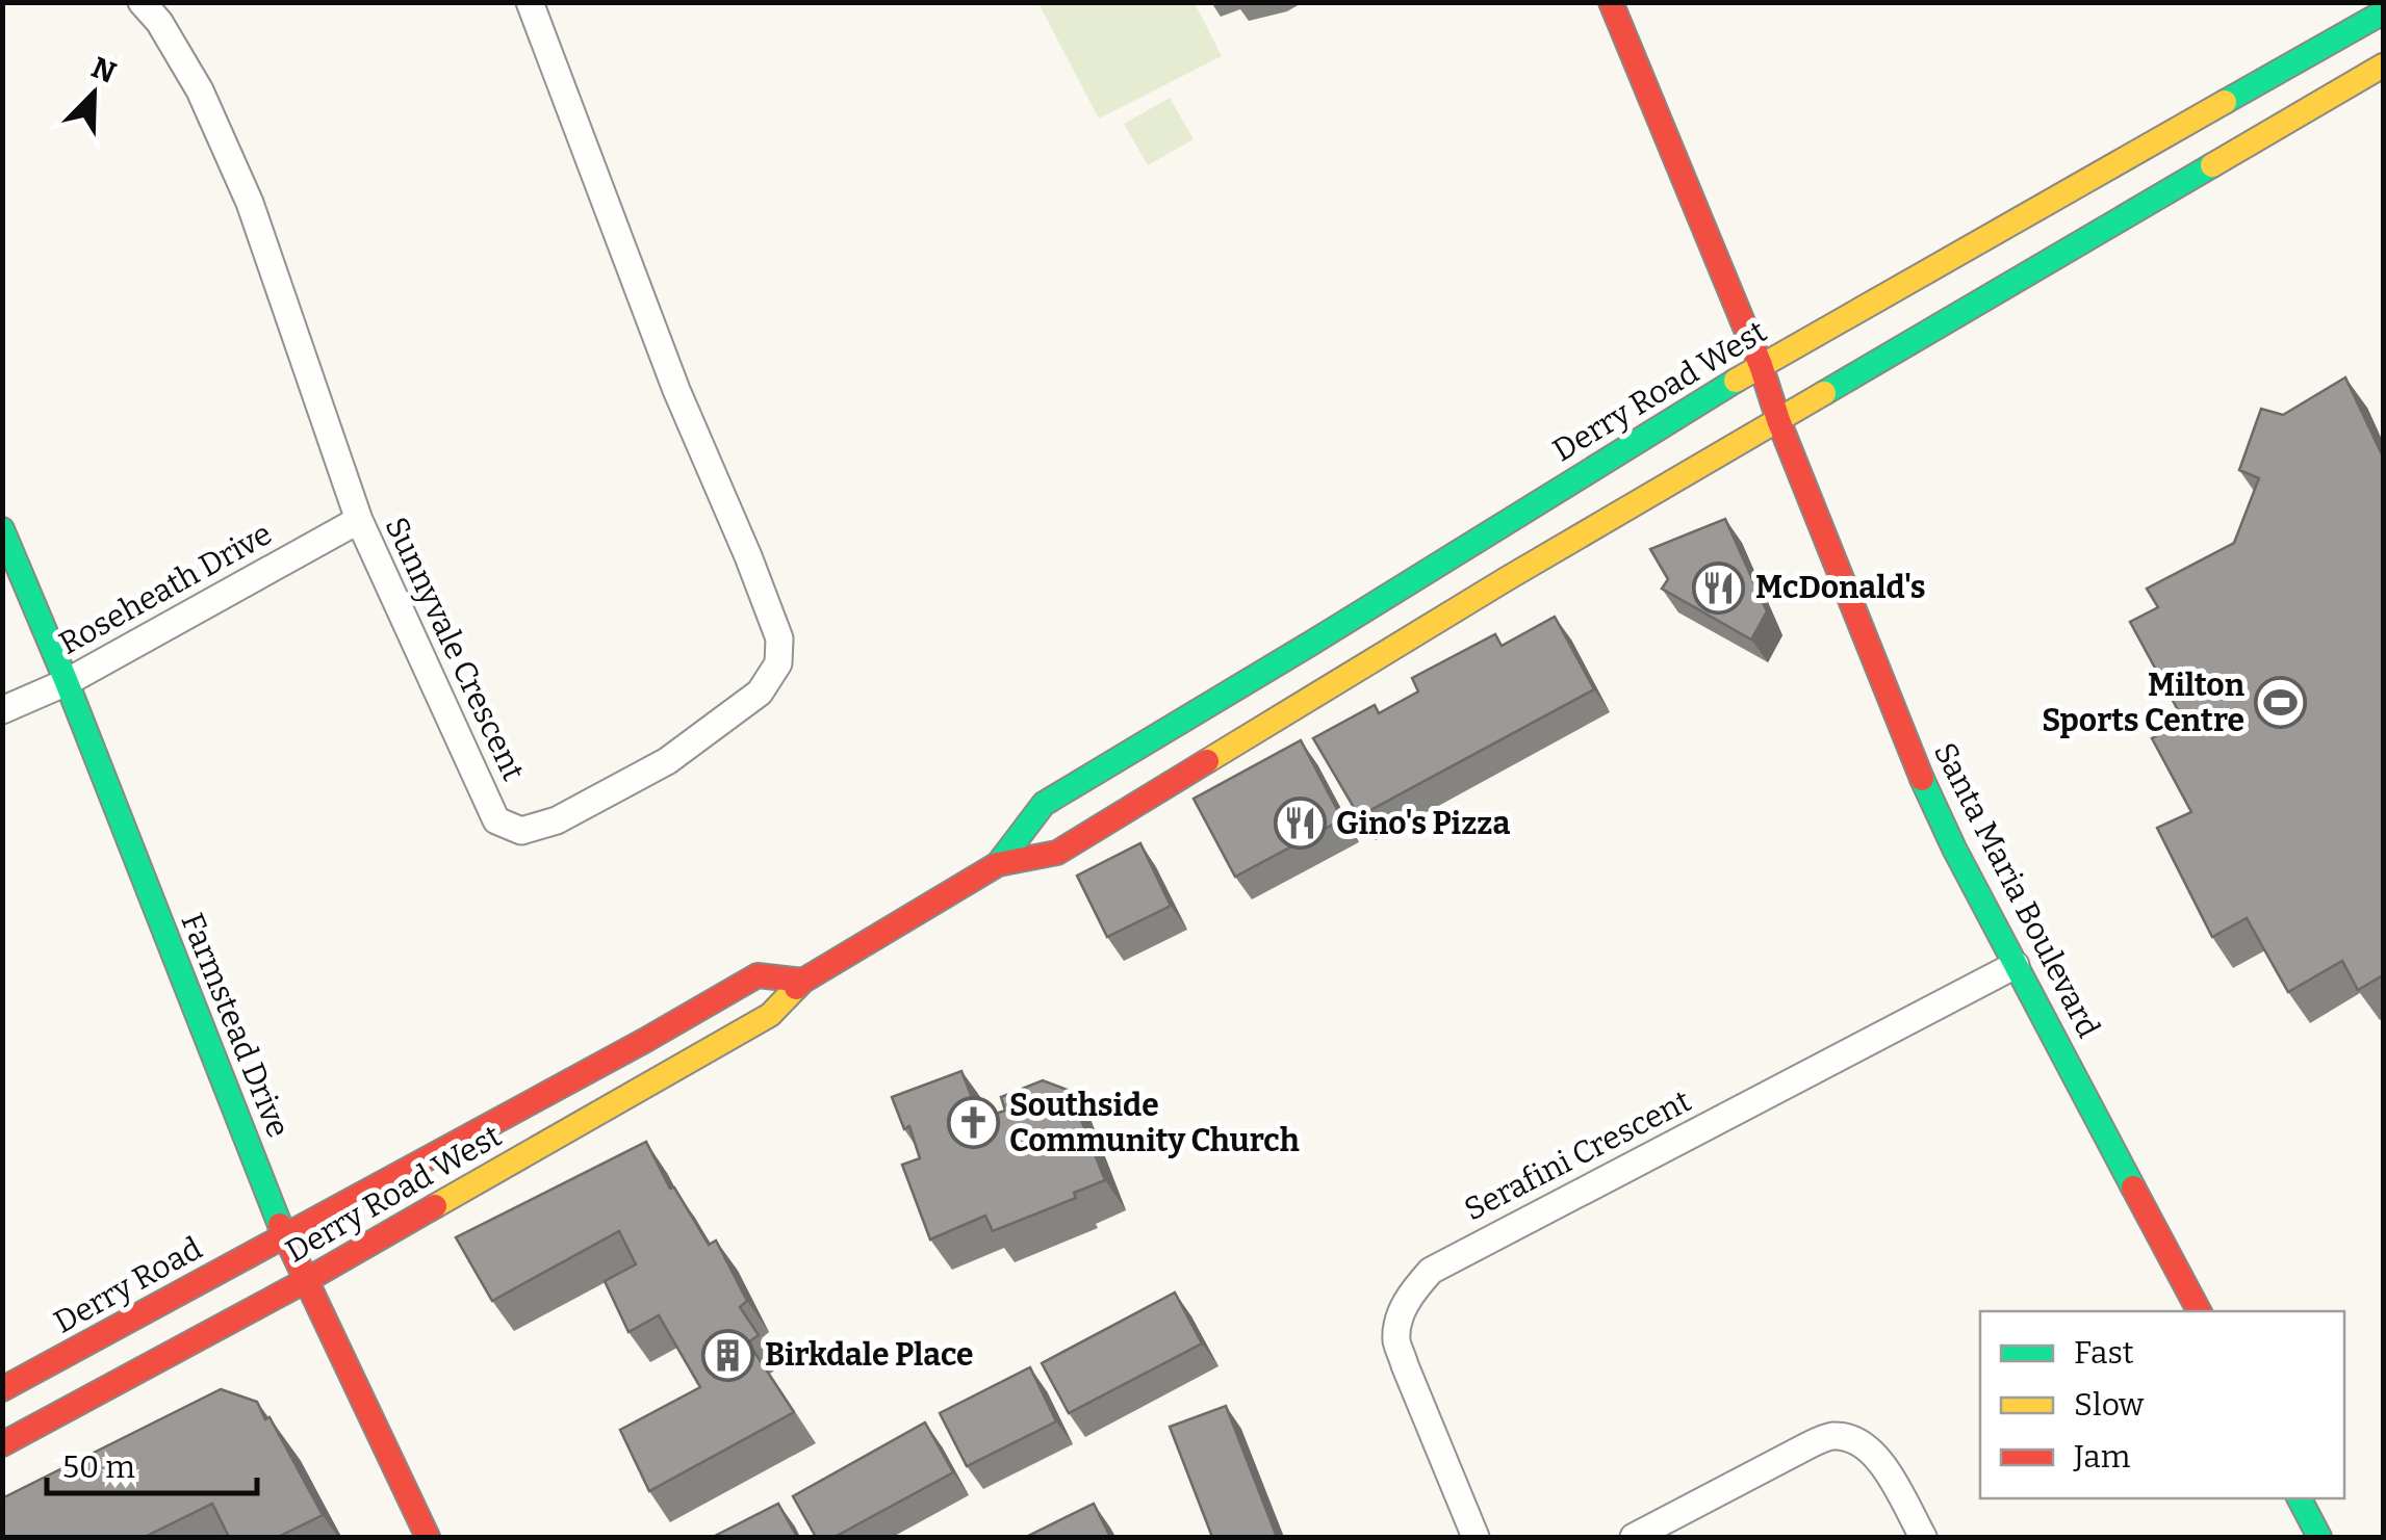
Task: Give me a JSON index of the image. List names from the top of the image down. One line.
{"streets":{"main road":["Derry Road West","Santa Maria Boulevard","Farmstead Drive","Derry Road"],"street":["Roseheath Drive","Sunnyvale Crescent","Serafini Crescent"]},"crossings":[["Derry Road West","Santa Maria Boulevard"],["Derry Road West","Farmstead Drive"],["Derry Road West","Derry Road"],["Roseheath Drive","Sunnyvale Crescent"],["Roseheath Drive","Farmstead Drive"],["Santa Maria Boulevard","Serafini Crescent"],["Farmstead Drive","Derry Road"]],"places":{"restaurant":["McDonald's","Gino's Pizza"],"sports":["Milton Sports Centre"],"church":["Southside Community Church"],"building":["Birkdale Place"]},"legend":["Fast","Slow","Jam"],"scale_bar":"50 m","north":"top right"}
